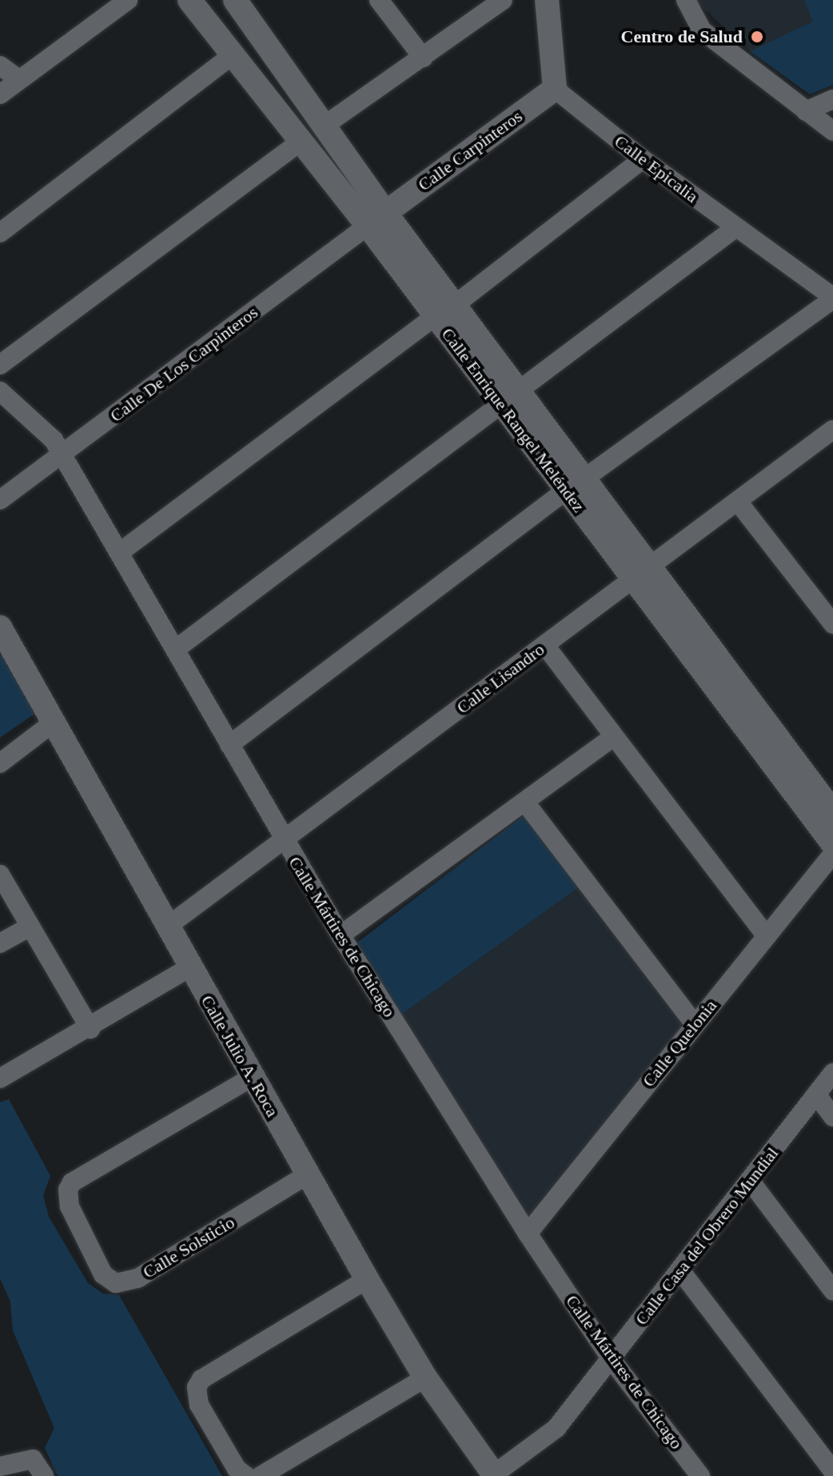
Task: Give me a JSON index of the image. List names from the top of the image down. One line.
{"streets":{"street":["Calle Carpinteros","Calle Epicalia","Calle De Los Carpinteros","Calle Enrique Rangel Meléndez","Calle Lisandro","Calle Mártires de Chicago","Calle Quelonia","Calle Julio A. Roca","Calle Casa del Obrero Mundial","Calle Solsticio"]},"crossings":[["Calle Carpinteros","Calle Epicalia"],["Calle Carpinteros","Calle De Los Carpinteros"],["Calle Carpinteros","Calle Enrique Rangel Meléndez"],["Calle De Los Carpinteros","Calle Enrique Rangel Meléndez"],["Calle De Los Carpinteros","Calle Mártires de Chicago"],["Calle Enrique Rangel Meléndez","Calle Lisandro"],["Calle Lisandro","Calle Mártires de Chicago"],["Calle Lisandro","Calle Julio A. Roca"],["Calle Mártires de Chicago","Calle Quelonia"],["Calle Mártires de Chicago","Calle Casa del Obrero Mundial"],["Calle Julio A. Roca","Calle Casa del Obrero Mundial"],["Calle Julio A. Roca","Calle Solsticio"]],"places":["Centro de Salud"]}
